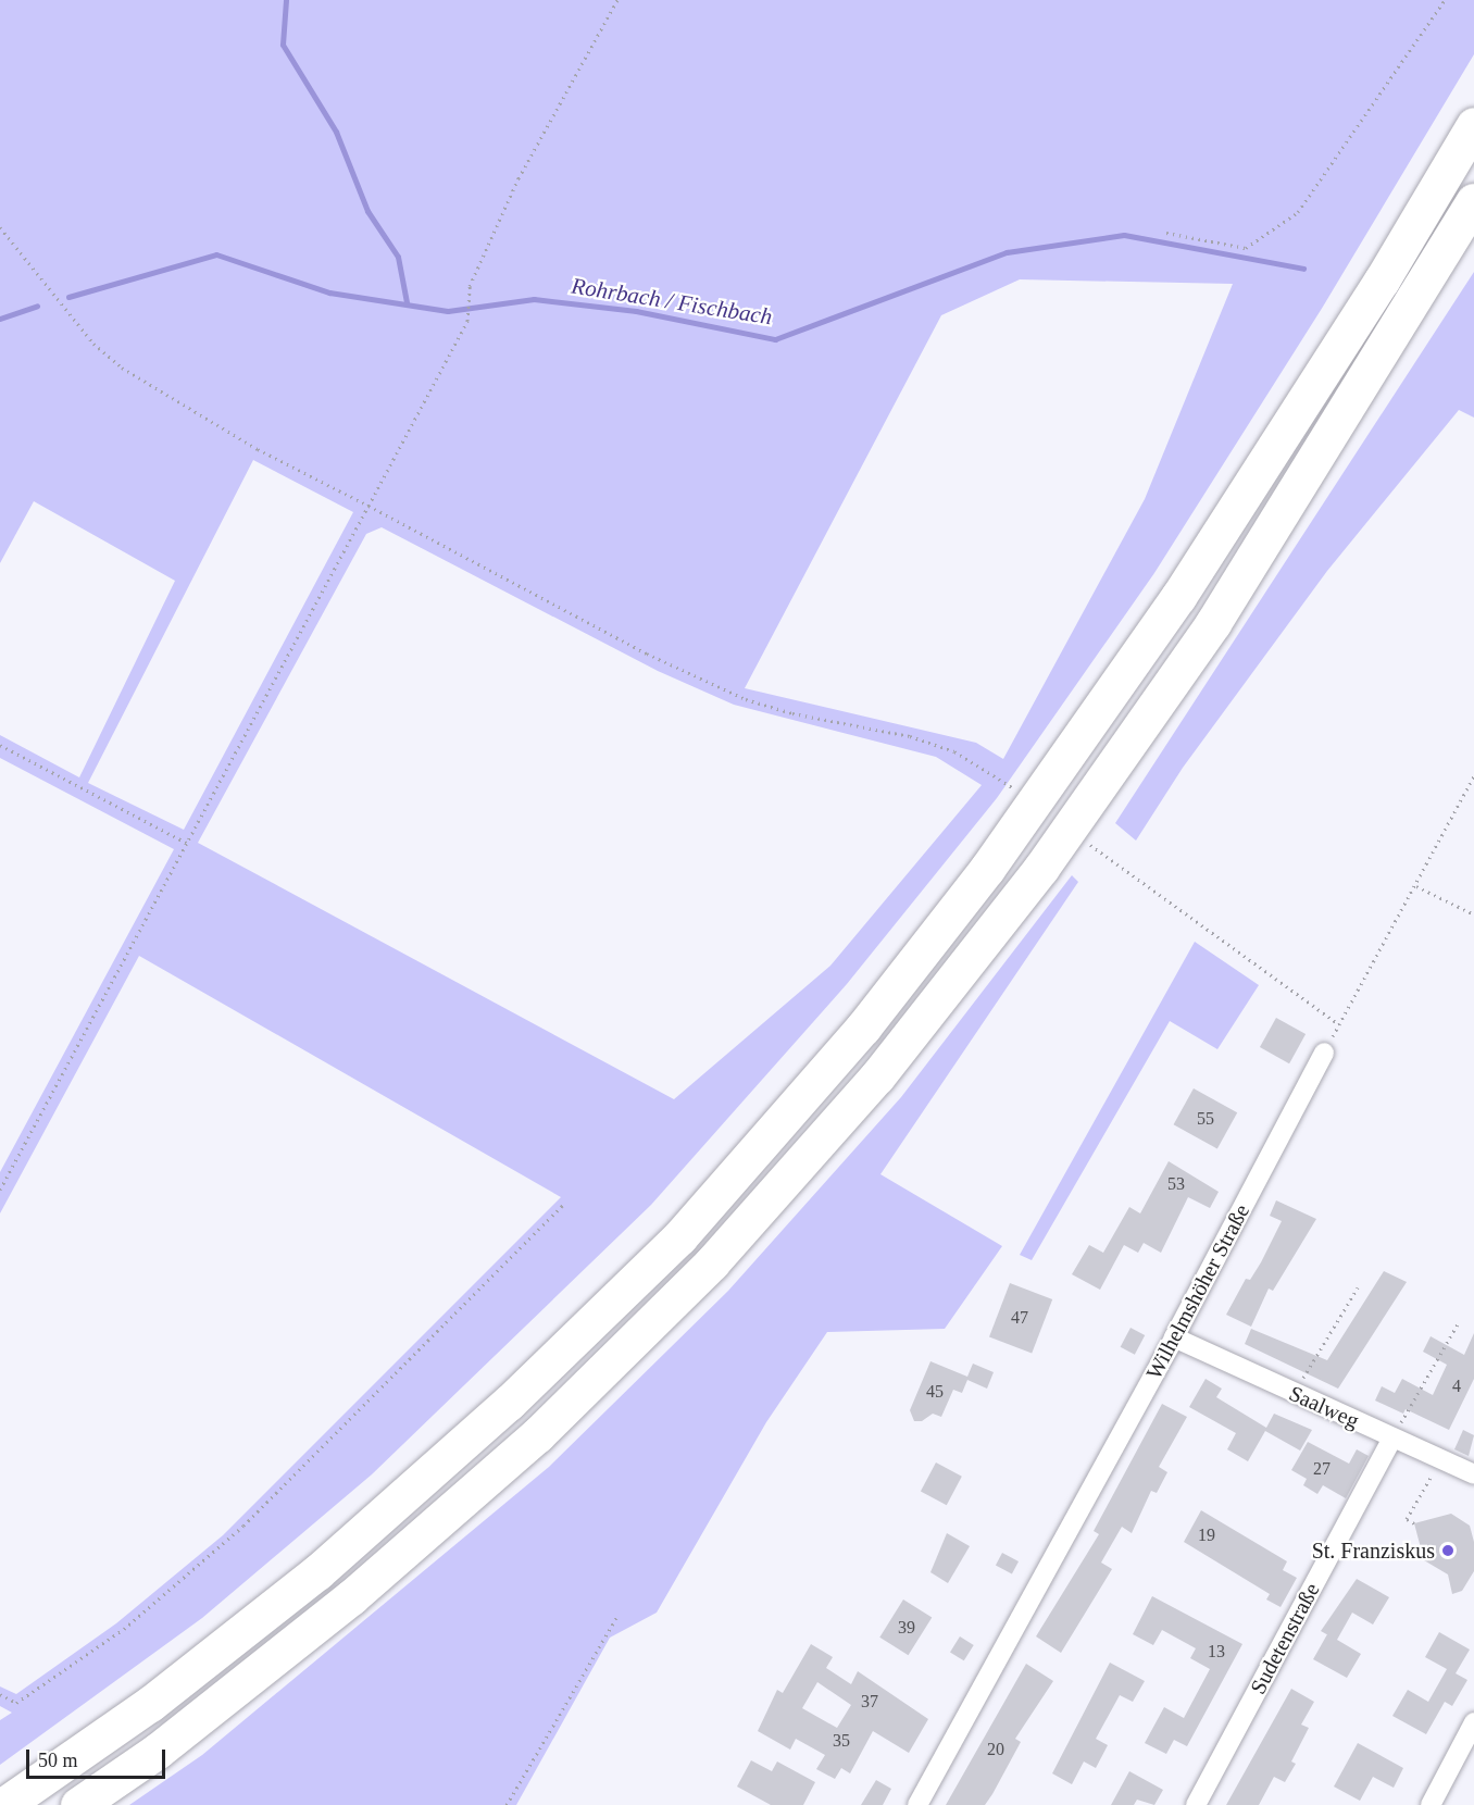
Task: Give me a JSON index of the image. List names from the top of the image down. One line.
{"streets":{"street":["Wilhelmshöher Straße","Saalweg","Sudetenstraße"]},"crossings":[["Wilhelmshöher Straße","Saalweg"],["Saalweg","Sudetenstraße"]],"water":["Rohrbach / Fischbach"],"places":["St. Franziskus"],"house_numbers":["55","53","47","4","45","27","19","39","13","37","35","20"],"scale_bar":"50 m"}
